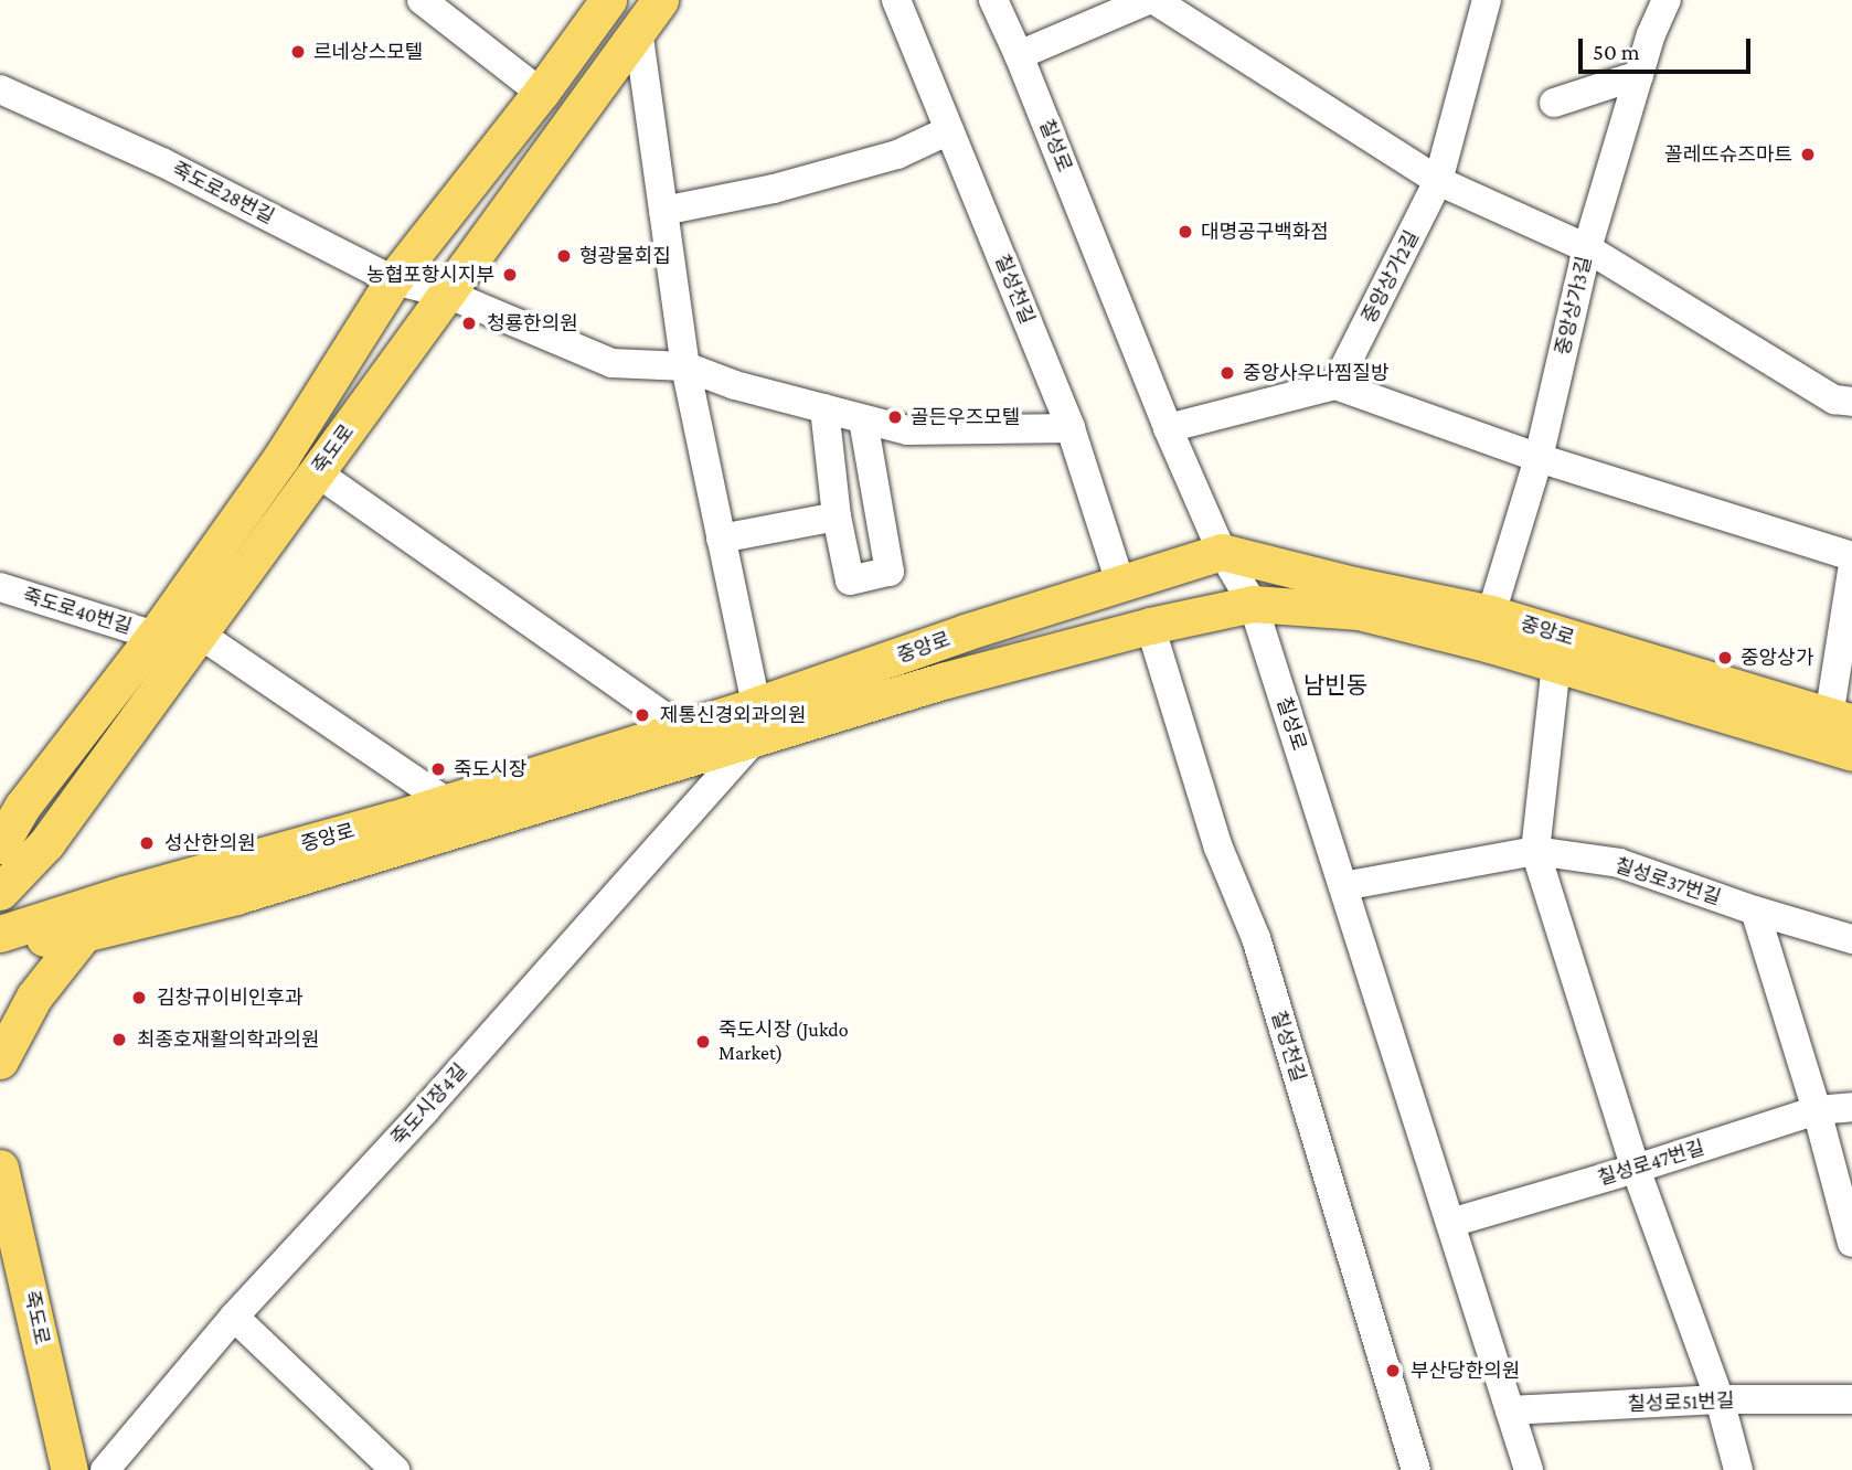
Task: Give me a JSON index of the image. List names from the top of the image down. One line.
{"streets":{"main road":["죽도로","중앙로"],"street":["칠성로","죽도로28번길","중앙상가2길","칠성천길","중앙상가3길","죽도로40번길","칠성로37번길","죽도시장4길","칠성로47번길","칠성로51번길"]},"crossings":[["칠성로","중앙로"],["칠성로","칠성로37번길"],["칠성로","칠성로47번길"],["칠성로","칠성로51번길"],["죽도로28번길","칠성천길"],["죽도로28번길","죽도로"],["칠성천길","중앙로"],["중앙상가3길","중앙로"],["죽도로","죽도로40번길"],["중앙로","죽도시장4길"]],"districts":["남빈동"],"places":["르네상스모텔","꼴레뜨슈즈마트","대명공구백화점","형광물회집","농협포항시지부","청룡한의원","중앙사우나찜질방","골든우즈모텔","중앙상가","제통신경외과의원","죽도시장","성산한의원","김창규이비인후과","최종호재활의학과의원","죽도시장 (Jukdo Market)","부산당한의원"],"scale_bar":"50 m"}
